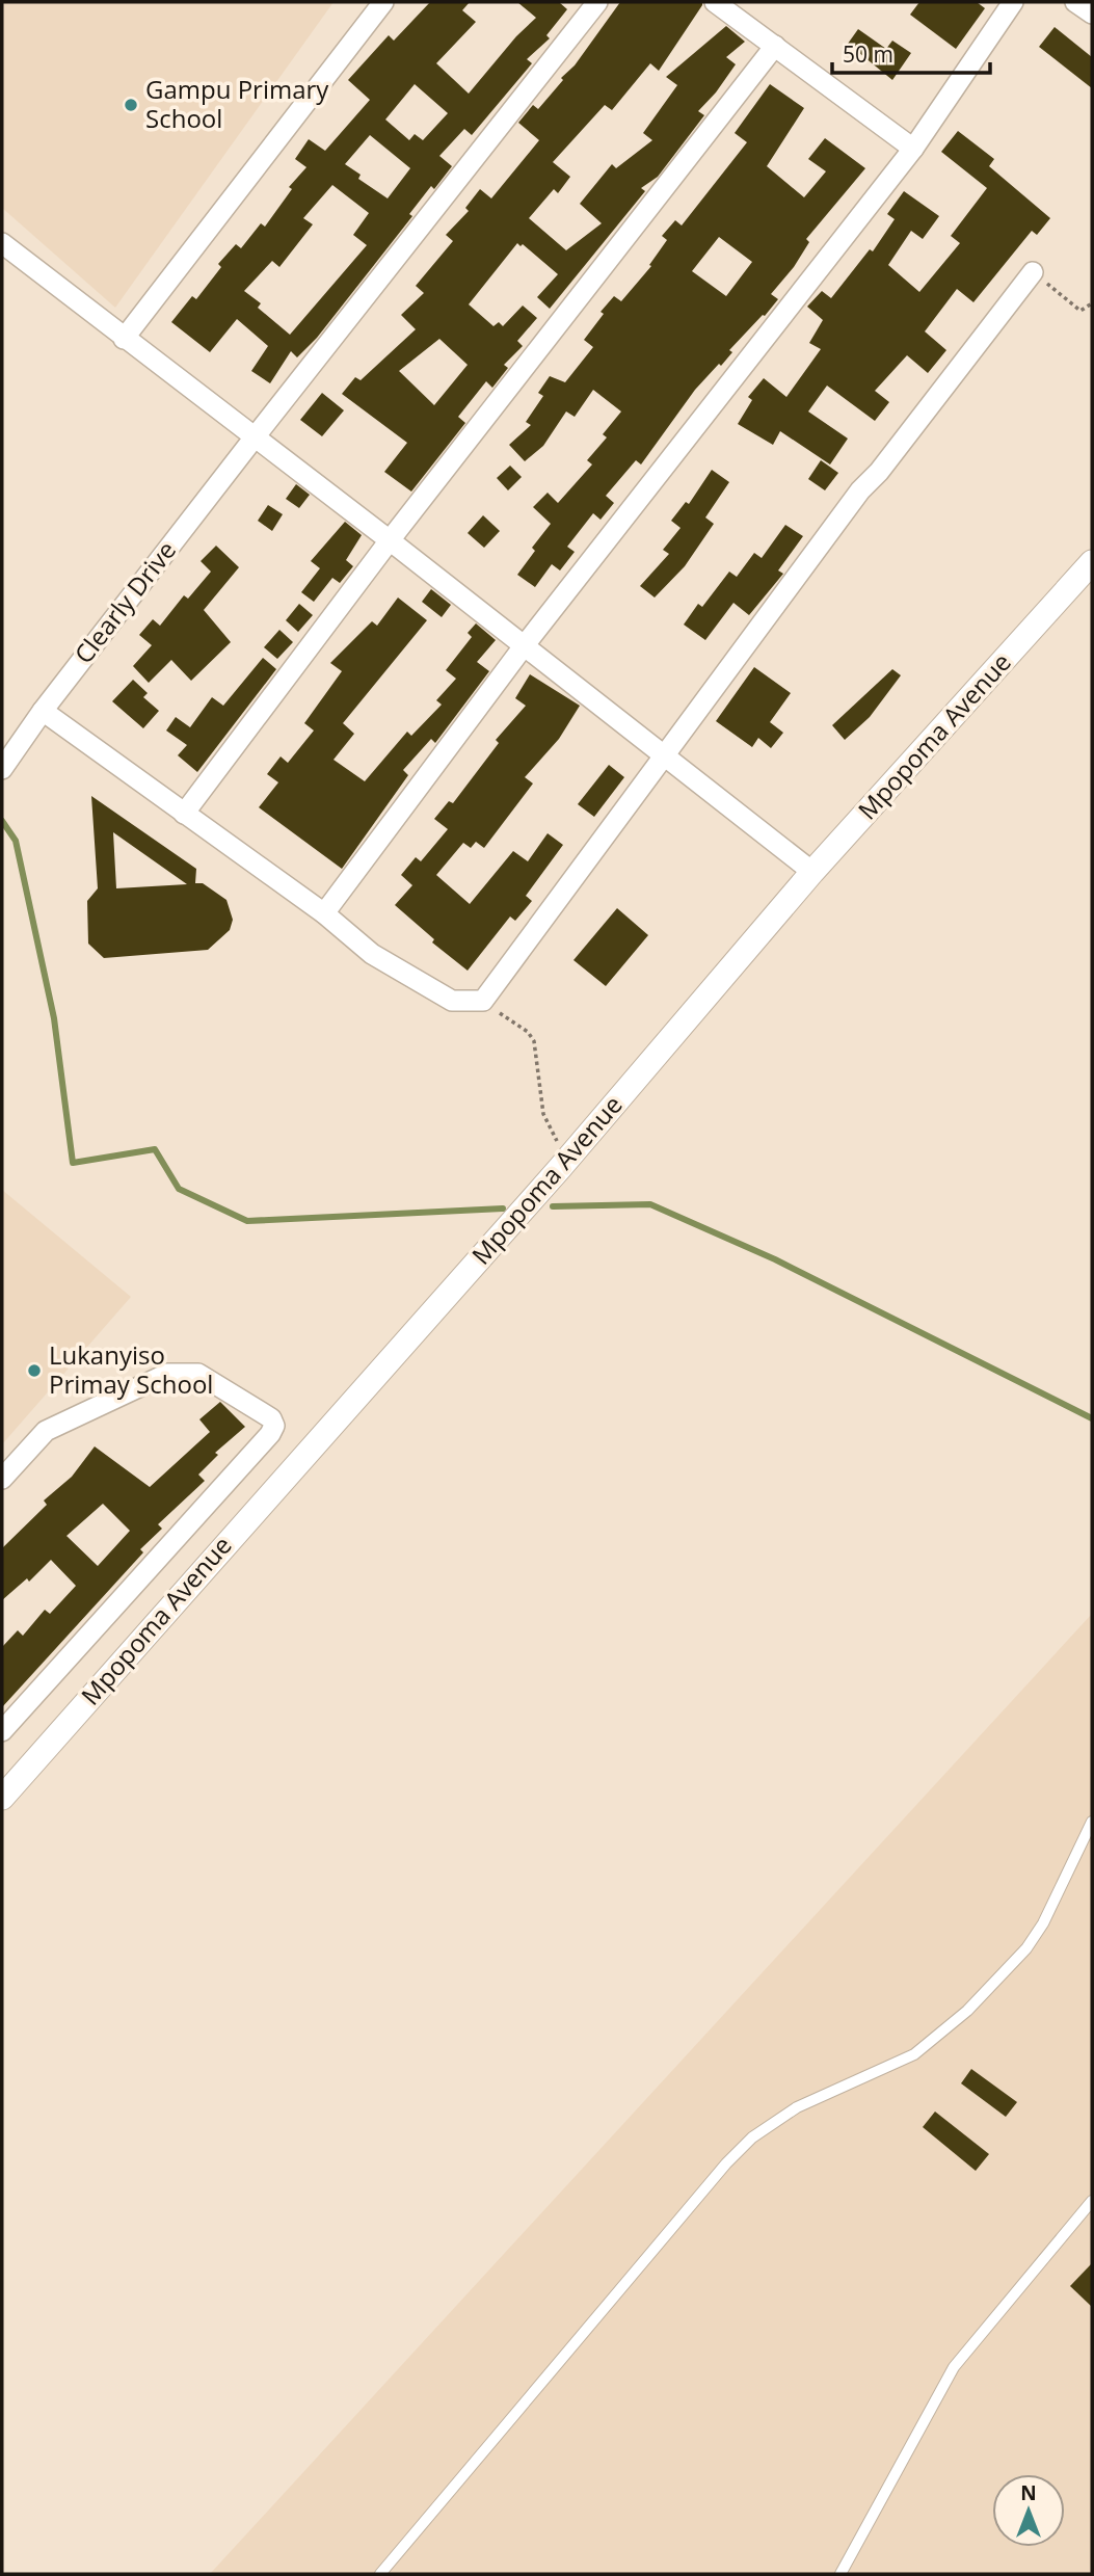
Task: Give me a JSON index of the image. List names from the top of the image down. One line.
{"streets":{"street":["Clearly Drive","Mpopoma Avenue"]},"places":["Gampu Primary School","Lukanyiso Primay School"],"scale_bar":"50 m","north":"top"}
